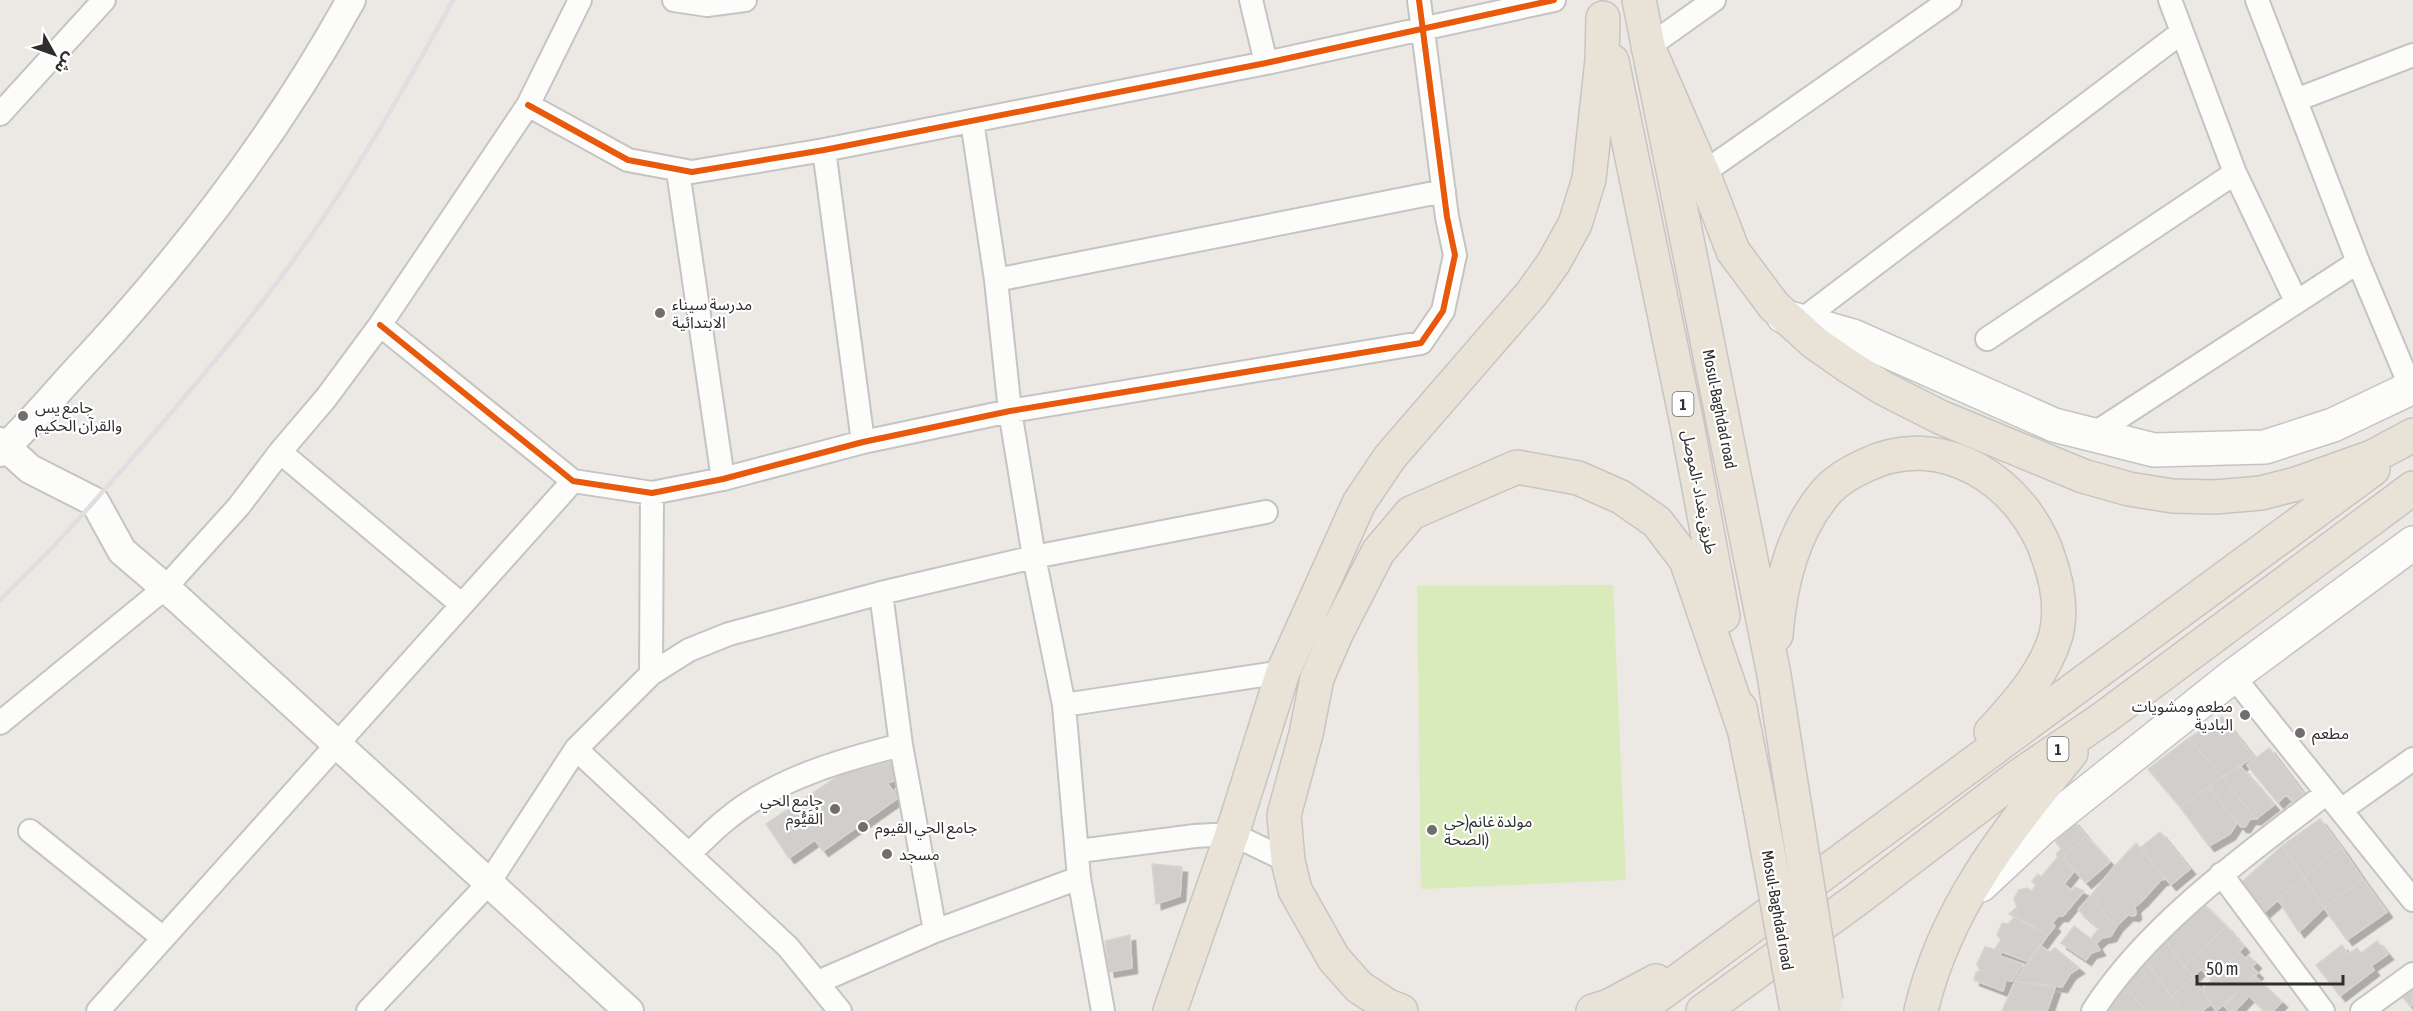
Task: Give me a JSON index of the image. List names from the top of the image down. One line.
{"streets":{"highway":["1","Mosul-Baghdad road","طريق بغداد -الموصل"]},"crossings":[["Mosul-Baghdad road","طريق بغداد -الموصل"]],"places":["مدرسة سيناء الابتدائية","جامع يس والقرآن الحكيم","مطعم ومشويات البادية","مطعم","جامع الحي الْقَيُّوم","جامع الحي القيوم","مولدة غانم(حي الصحة)","مسجد"],"scale_bar":"50 m","north":"bottom right"}
